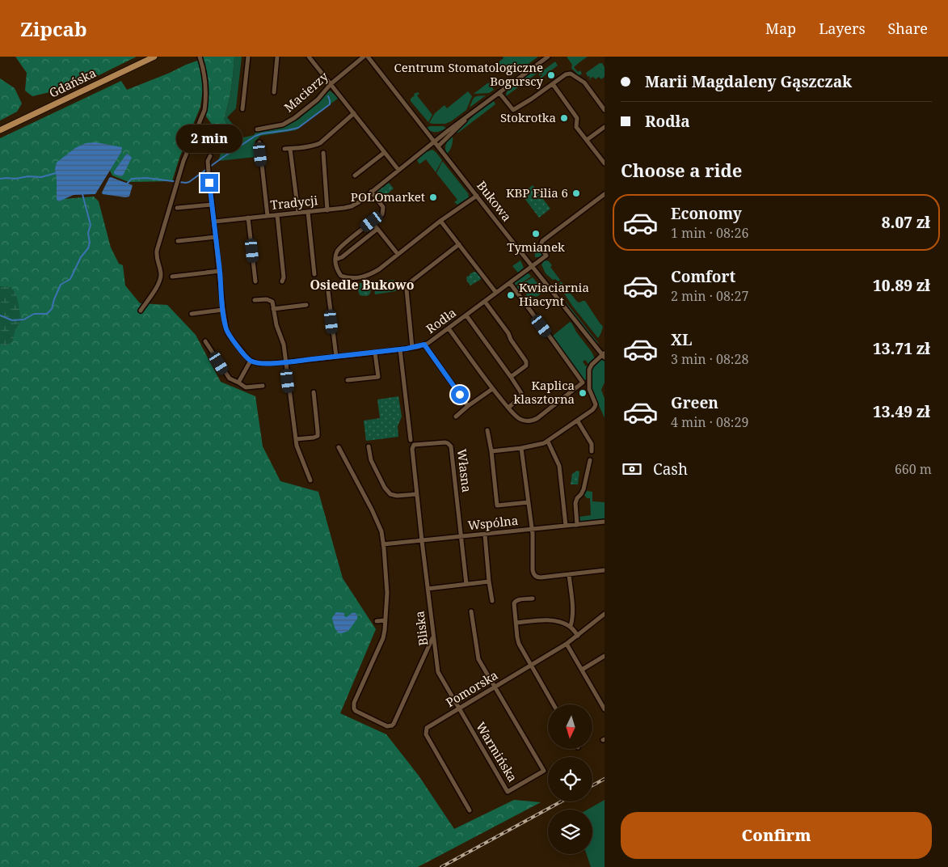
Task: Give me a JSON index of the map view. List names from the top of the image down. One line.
{"streets":{"main road":["Gdańska"],"street":["Macierzy","Bukowa","Tradycji","Rodła","Własna","Wspólna","Bliska","Pomorska","Warmińska"]},"crossings":[["Bukowa","Tradycji"],["Bukowa","Rodła"],["Własna","Wspólna"],["Własna","Bliska"],["Wspólna","Bliska"],["Bliska","Pomorska"],["Bliska","Warmińska"],["Pomorska","Warmińska"]],"districts":["Osiedle Bukowo"],"places":["Centrum Stomatologiczne Bogurscy","Stokrotka","KBP Filia 6","POLOmarket","Tymianek","Kwiaciarnia Hiacynt","Kaplica klasztorna"],"north":"bottom","page":{"header":"Zipcab","nav":["Map","Layers","Share"],"banner":["Marii Magdaleny Gąszczak","Rodła"],"bubble":"2 min","heading":"Choose a ride","list":[{"name":"Economy","note":"1 min · 08:26","value":"8.07 zł"},{"name":"Comfort","note":"2 min · 08:27","value":"10.89 zł"},{"name":"XL","note":"3 min · 08:28","value":"13.71 zł"},{"name":"Green","note":"4 min · 08:29","value":"13.49 zł"}],"pay":["Cash","660 m"],"buttons":"Confirm"}}
